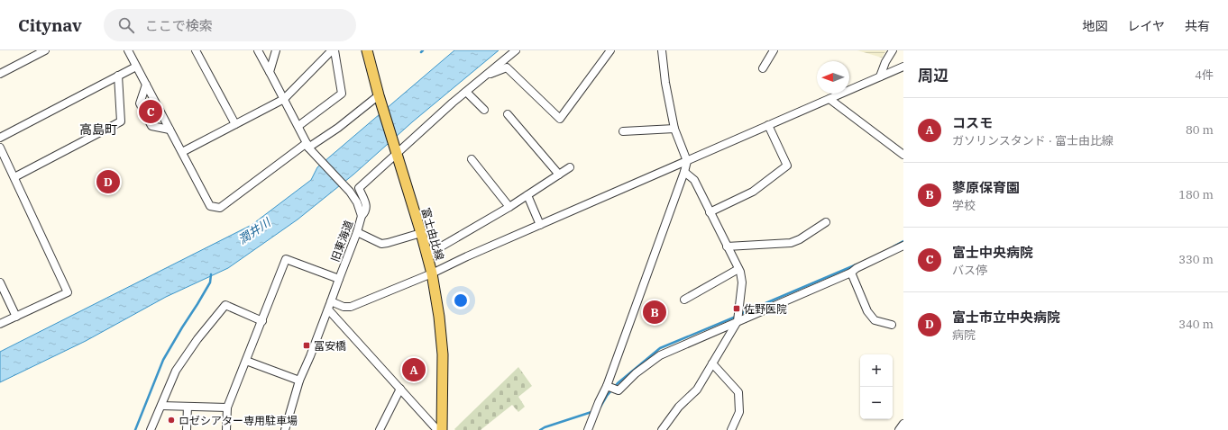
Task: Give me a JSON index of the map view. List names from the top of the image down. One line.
{"streets":{"main road":["富士由比線"],"street":["旧東海道"]},"districts":["高島町"],"water":["潤井川"],"places":{"transit":["佐野医院","冨安橋"],"other":["ロゼシアター専用駐車場"]},"north":"left","page":{"header":"Citynav","search":"ここで検索","nav":["地図","レイヤ","共有"],"heading":["周辺","4件"],"list":[{"mark":"A","name":"コスモ","note":"ガソリンスタンド · 富士由比線","value":"80 m"},{"mark":"B","name":"蓼原保育園","note":"学校","value":"180 m"},{"mark":"C","name":"富士中央病院","note":"バス停","value":"330 m"},{"mark":"D","name":"富士市立中央病院","note":"病院","value":"340 m"}],"pins":["C","D","B","A"],"map_buttons":["+","−"]}}
